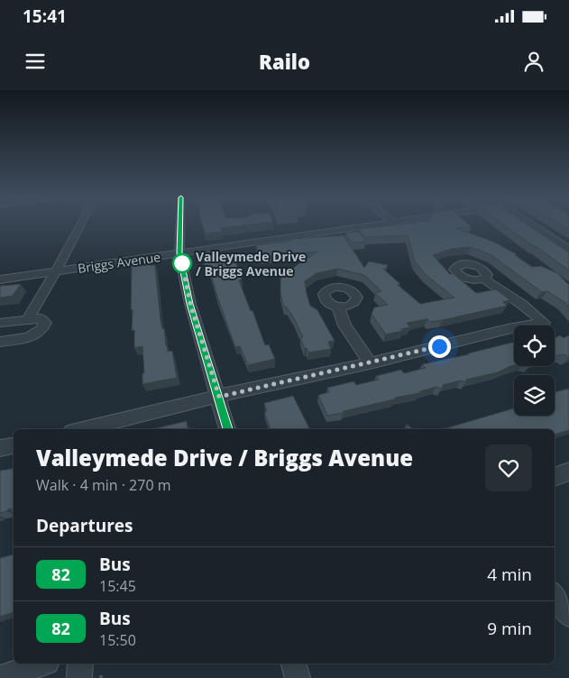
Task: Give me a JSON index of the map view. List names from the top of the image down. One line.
{"streets":{"street":["Briggs Avenue"]},"places":["Valleymede Drive / Briggs Avenue"],"lines":["bus line 82"],"page":{"status":"15:41","header":"Railo","heading":[["Valleymede Drive / Briggs Avenue","Walk · 4 min · 270 m"],"Departures"],"list":[{"mark":"82","name":"Bus","note":"15:45","value":"4 min"},{"mark":"82","name":"Bus","note":"15:50","value":"9 min"}]}}
